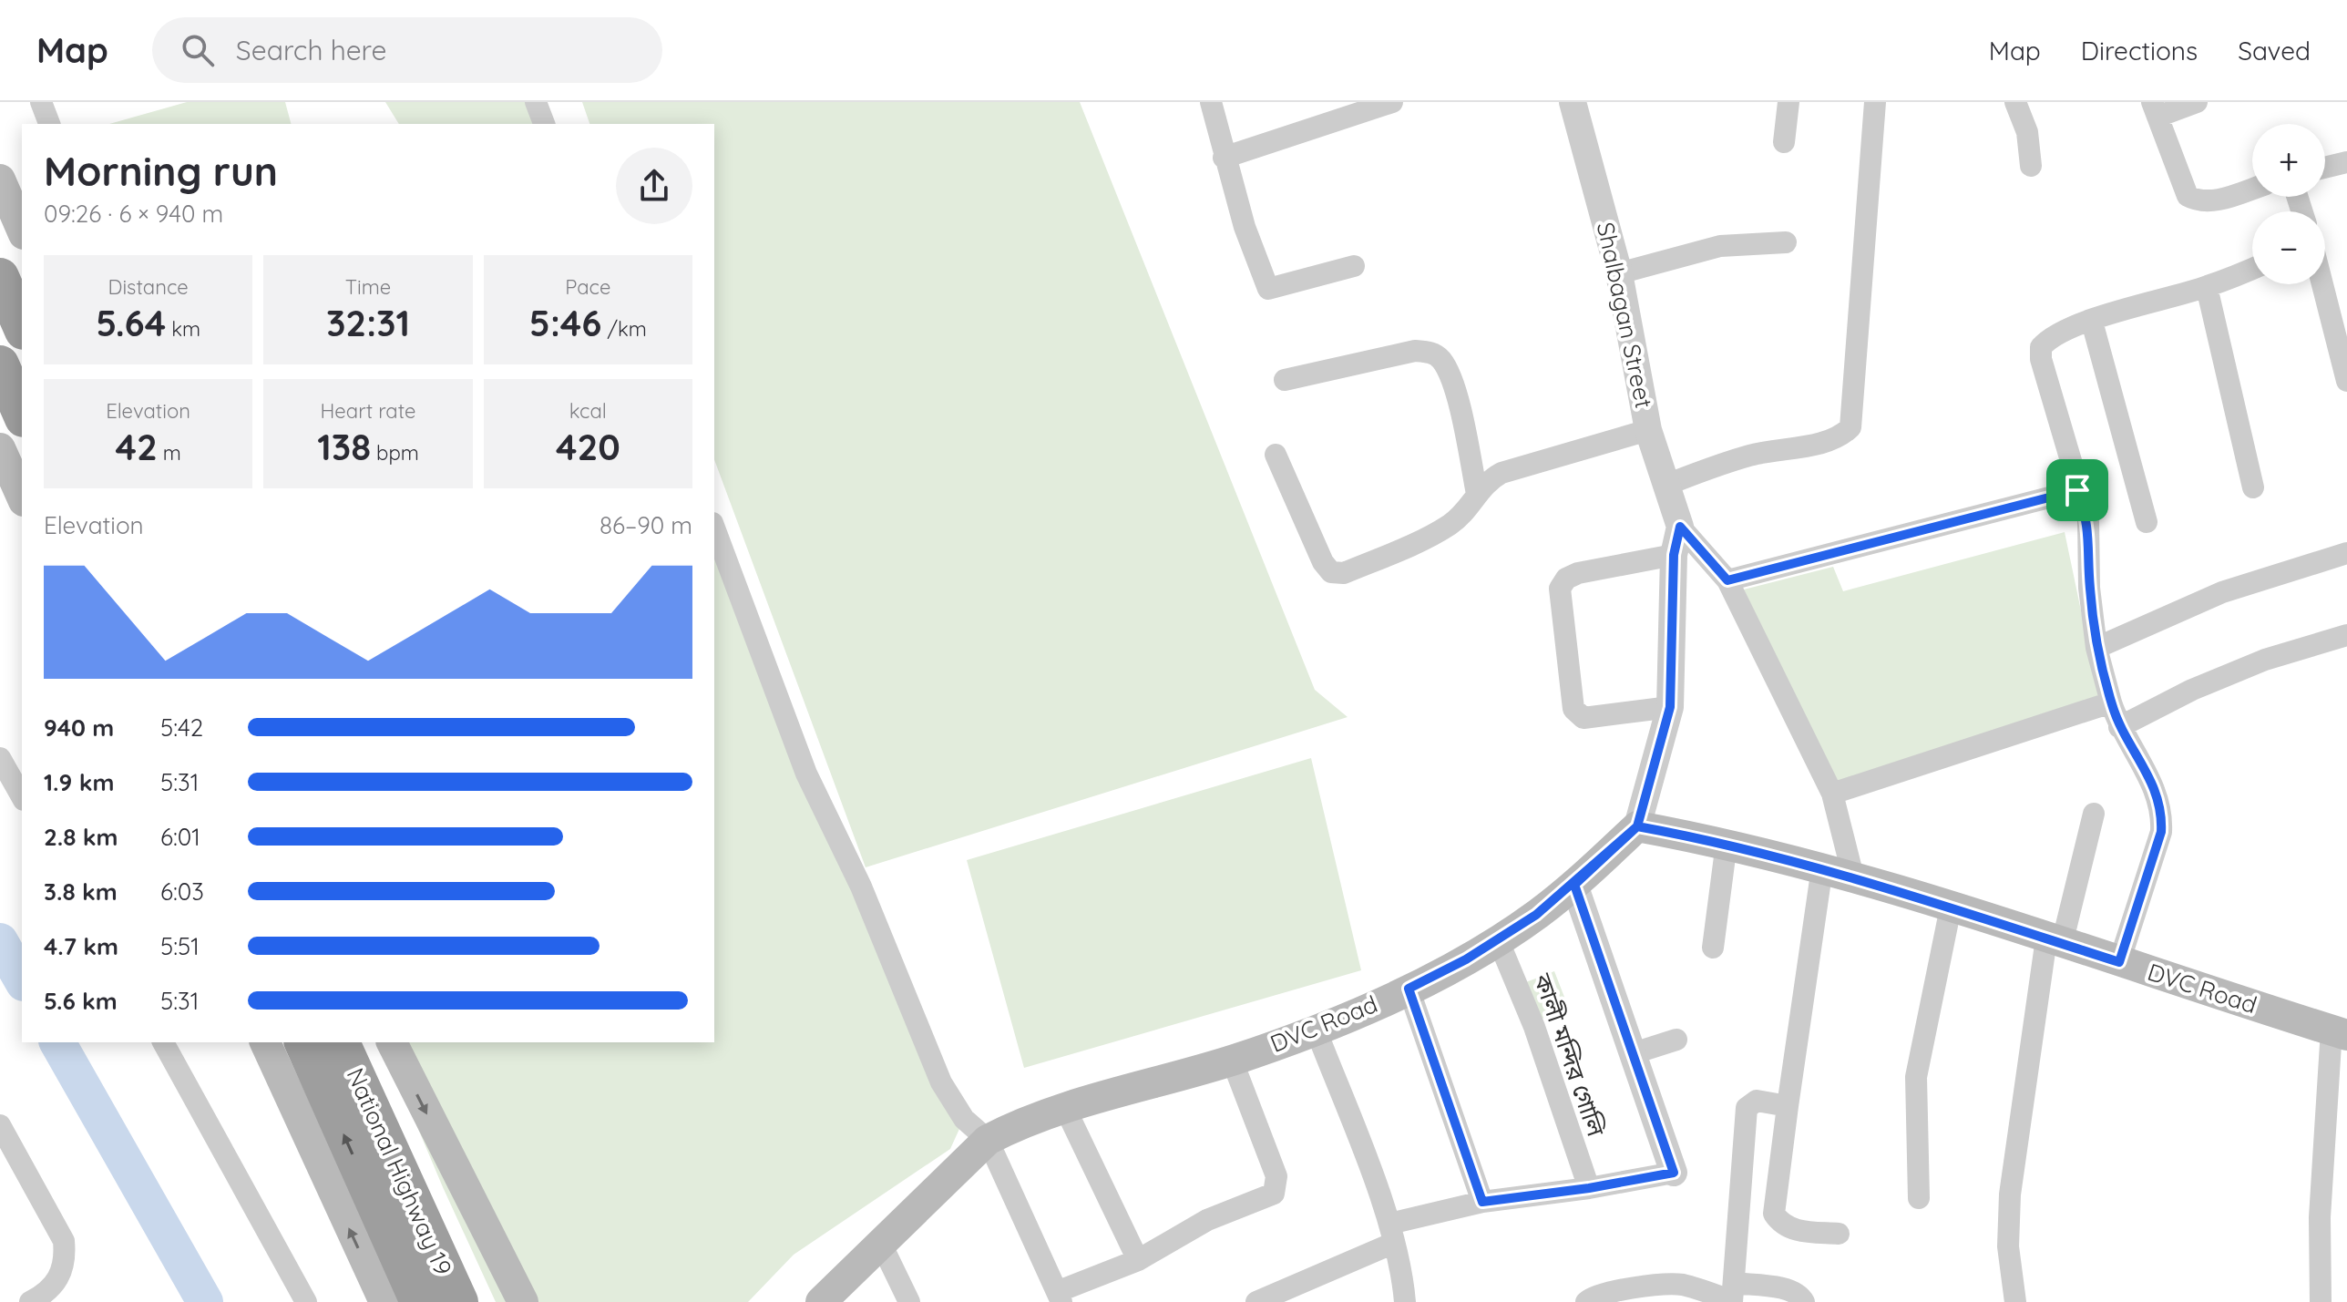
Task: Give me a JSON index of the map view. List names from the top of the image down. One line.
{"streets":{"highway":["National Highway 19"],"main road":["DVC Road"],"street":["Shalbagan Street","কালী মন্দির গোলি"]},"crossings":[["DVC Road","কালী মন্দির গোলি"]],"page":{"header":"Map","search":"Search here","nav":["Map","Directions","Saved"],"map_buttons":["+","−"],"heading":["Morning run","09:26 · 6 × 940 m"],"stats":[["Distance","5.64 km"],["Time","32:31"],["Pace","5:46 /km"],["Elevation","42 m"],["Heart rate","138 bpm"],["kcal","420"]],"chart":["Elevation","86–90 m"],"list":[{"name":"940 m","note":"5:42"},{"name":"1.9 km","note":"5:31"},{"name":"2.8 km","note":"6:01"},{"name":"3.8 km","note":"6:03"},{"name":"4.7 km","note":"5:51"},{"name":"5.6 km","note":"5:31"}]}}
